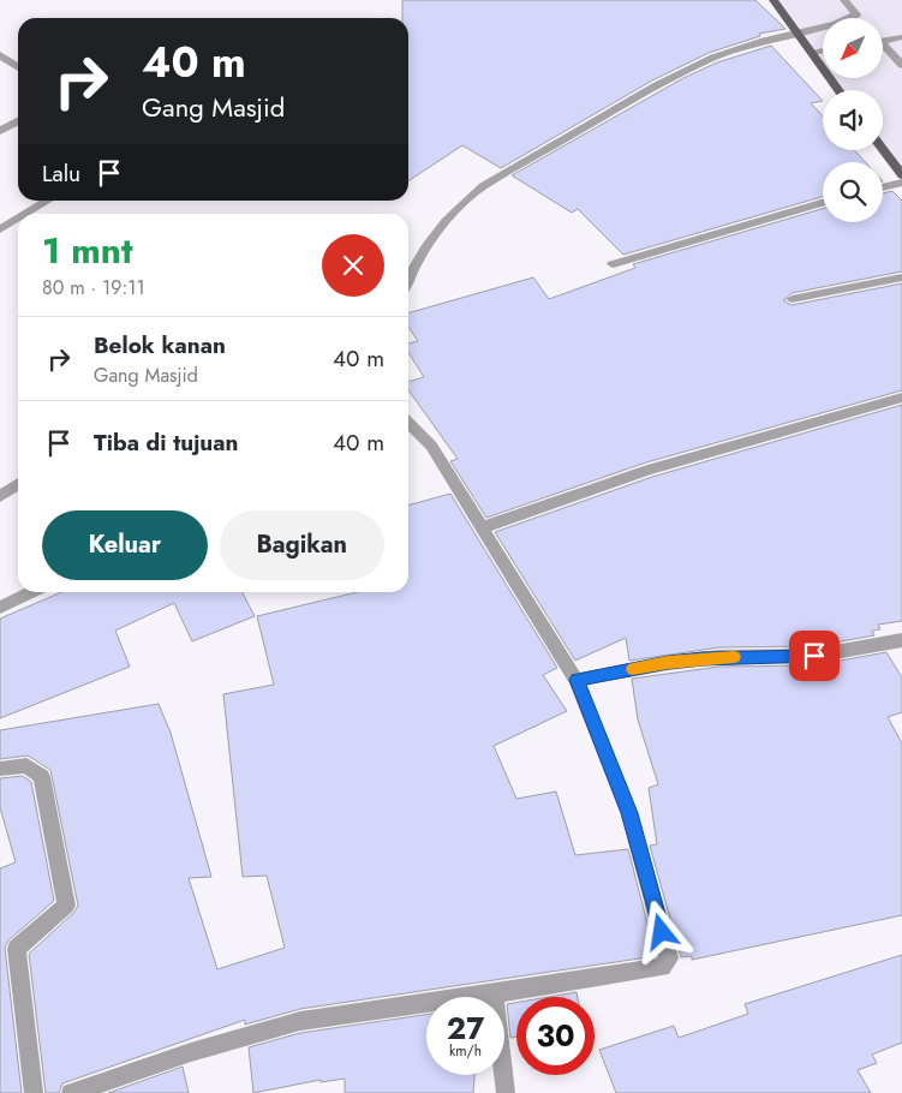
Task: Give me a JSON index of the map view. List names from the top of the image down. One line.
{"north":"bottom left","page":{"turn":["40 m","Gang Masjid"],"then":"Lalu","heading":["1 mnt","80 m · 19:11"],"list":[{"name":"Belok kanan","note":"Gang Masjid","value":"40 m"},{"name":"Tiba di tujuan","value":"40 m"}],"buttons":["Keluar","Bagikan"],"speed":"27 km/h","limit":"30"}}
